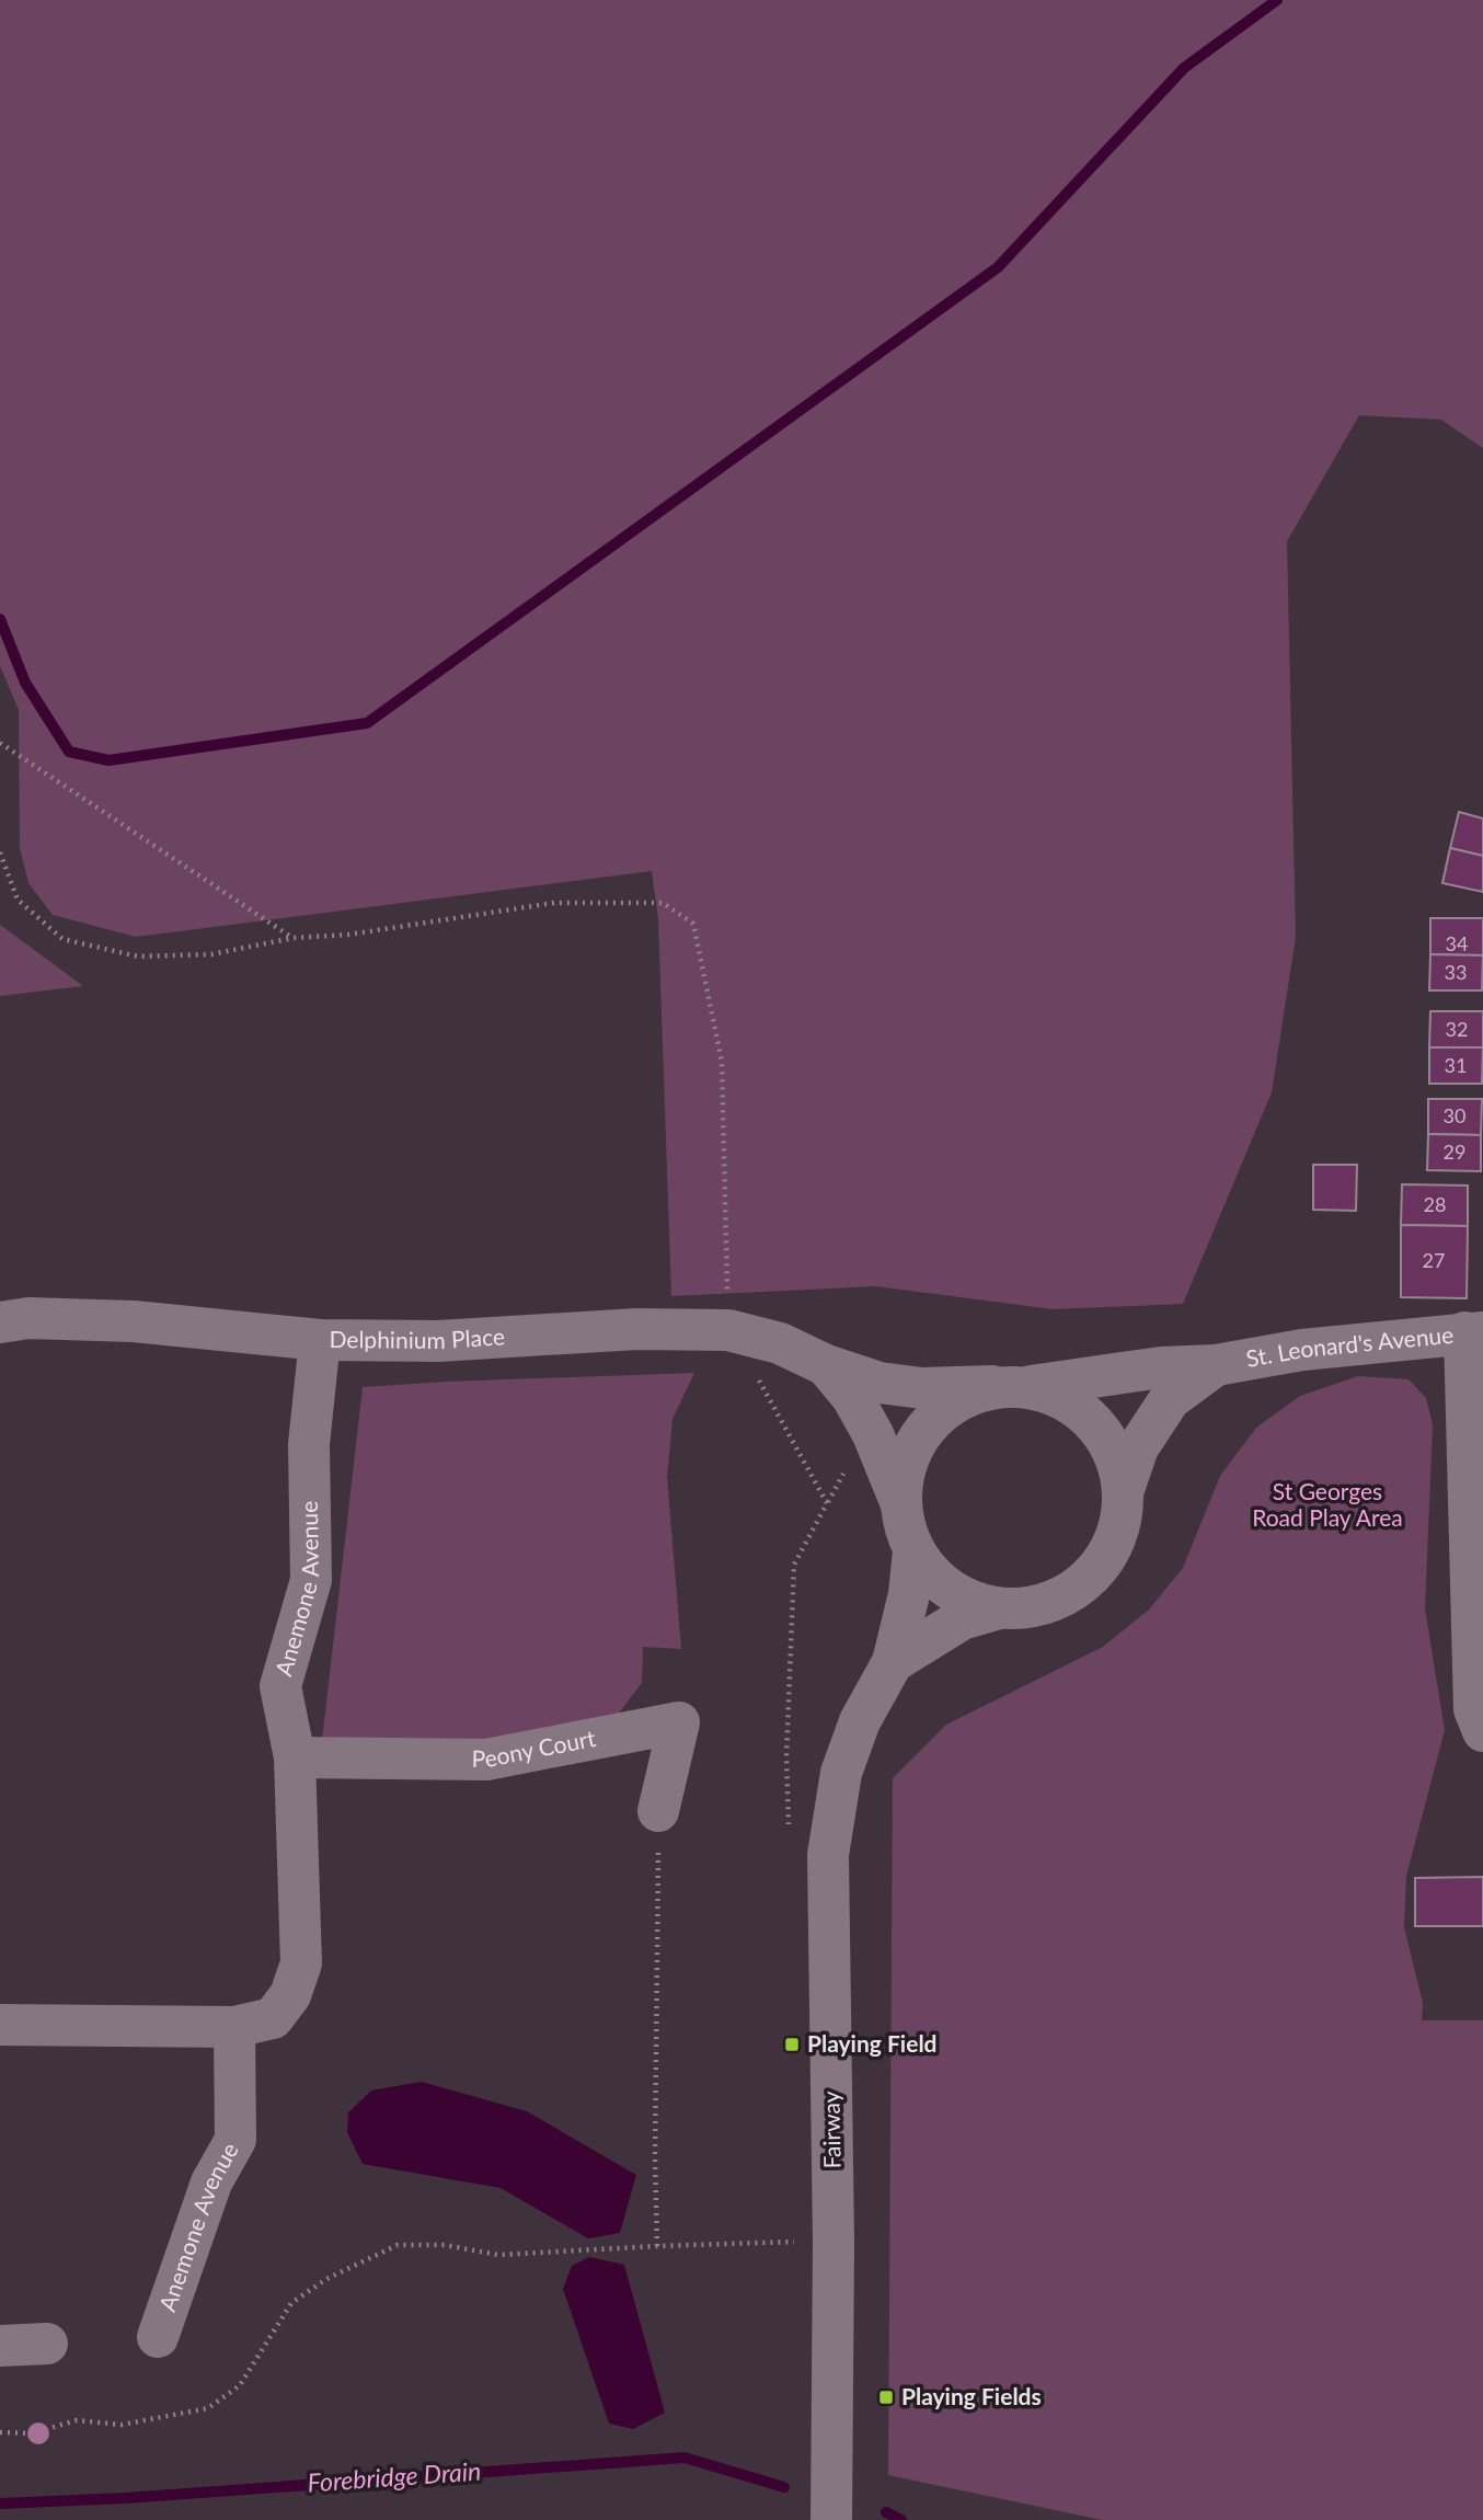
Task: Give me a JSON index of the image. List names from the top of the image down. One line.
{"streets":{"street":["Delphinium Place","St. Leonard's Avenue","Anemone Avenue","Peony Court","Fairway"]},"crossings":[["Delphinium Place","St. Leonard's Avenue"],["Delphinium Place","Anemone Avenue"],["Delphinium Place","Fairway"],["St. Leonard's Avenue","Fairway"],["Anemone Avenue","Peony Court"]],"water":["Forebridge Drain"],"parks":["St Georges Road Play Area"],"places":{"transit":["Playing Field","Playing Fields"]},"house_numbers":["34","33","32","31","30","29","28","27"]}
